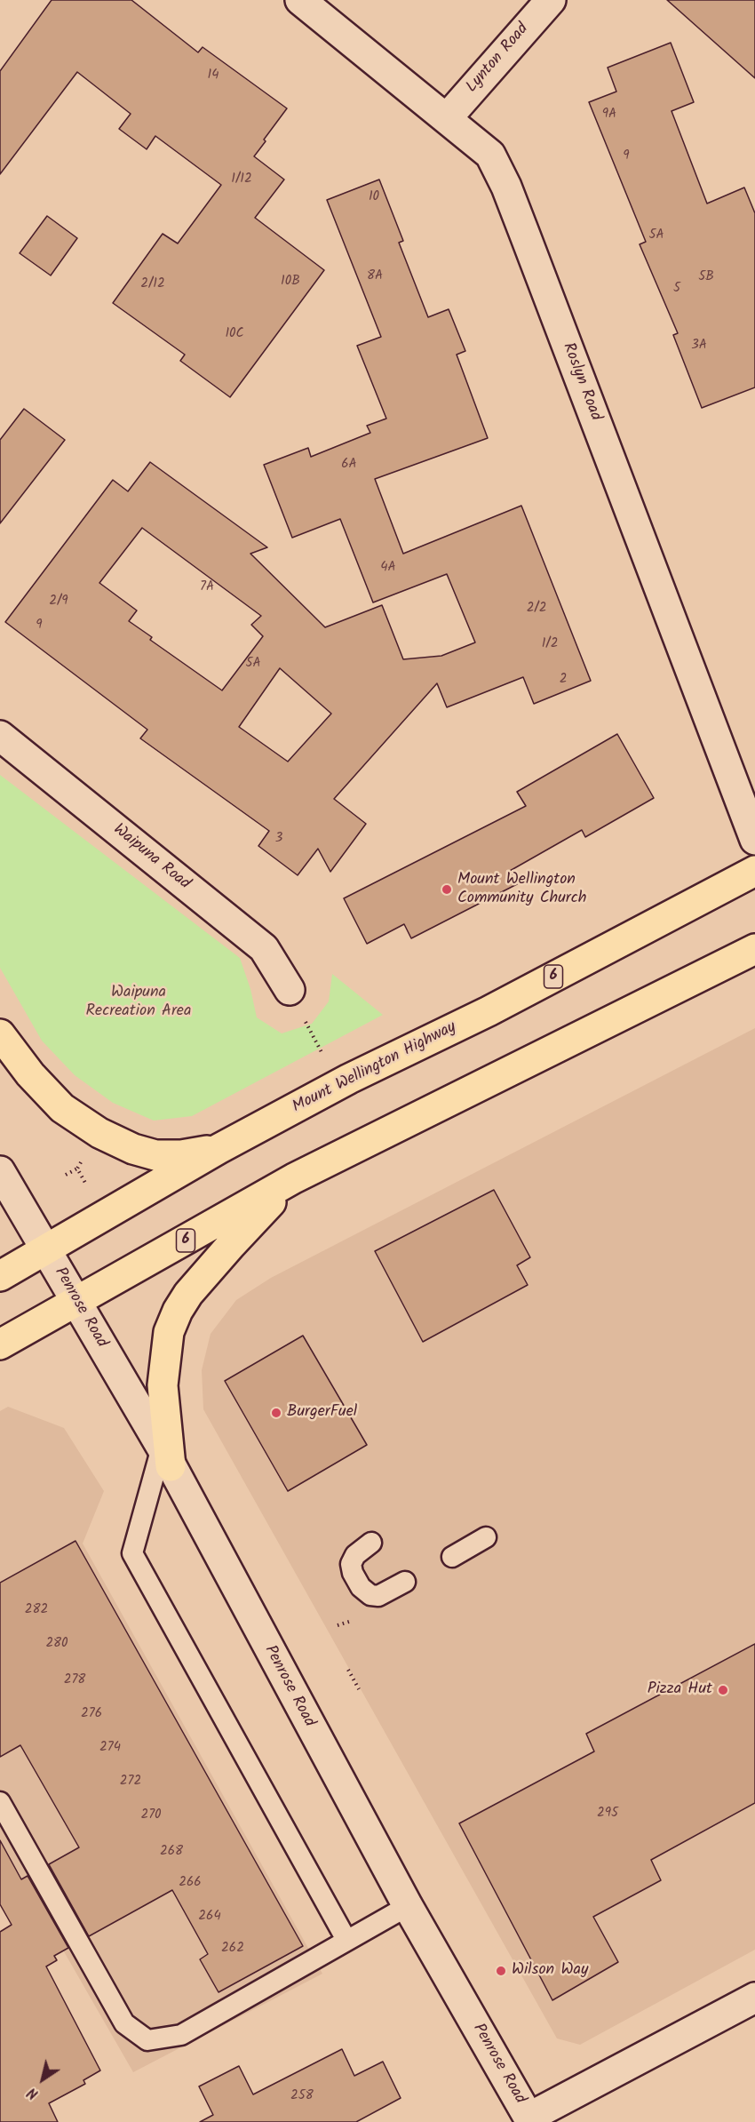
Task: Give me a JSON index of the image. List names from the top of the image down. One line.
{"streets":{"main road":["6","Mount Wellington Highway"],"street":["Lynton Road","Roslyn Road","Waipuna Road","Penrose Road"]},"crossings":[["Lynton Road","Roslyn Road"],["6","Penrose Road"],["Mount Wellington Highway","Penrose Road"]],"parks":["Waipuna Recreation Area"],"places":["Mount Wellington Community Church","BurgerFuel","Pizza Hut","Wilson Way"],"house_numbers":["14","9A","9","1/12","10","5A","8A","5B","10B","2/12","5","10C","3A","6A","4A","7A","2/9","2/2","9","1/2","5A","2","3","282","280","278","276","274","272","295","270","268","266","264","262","258"],"north":"bottom left"}
